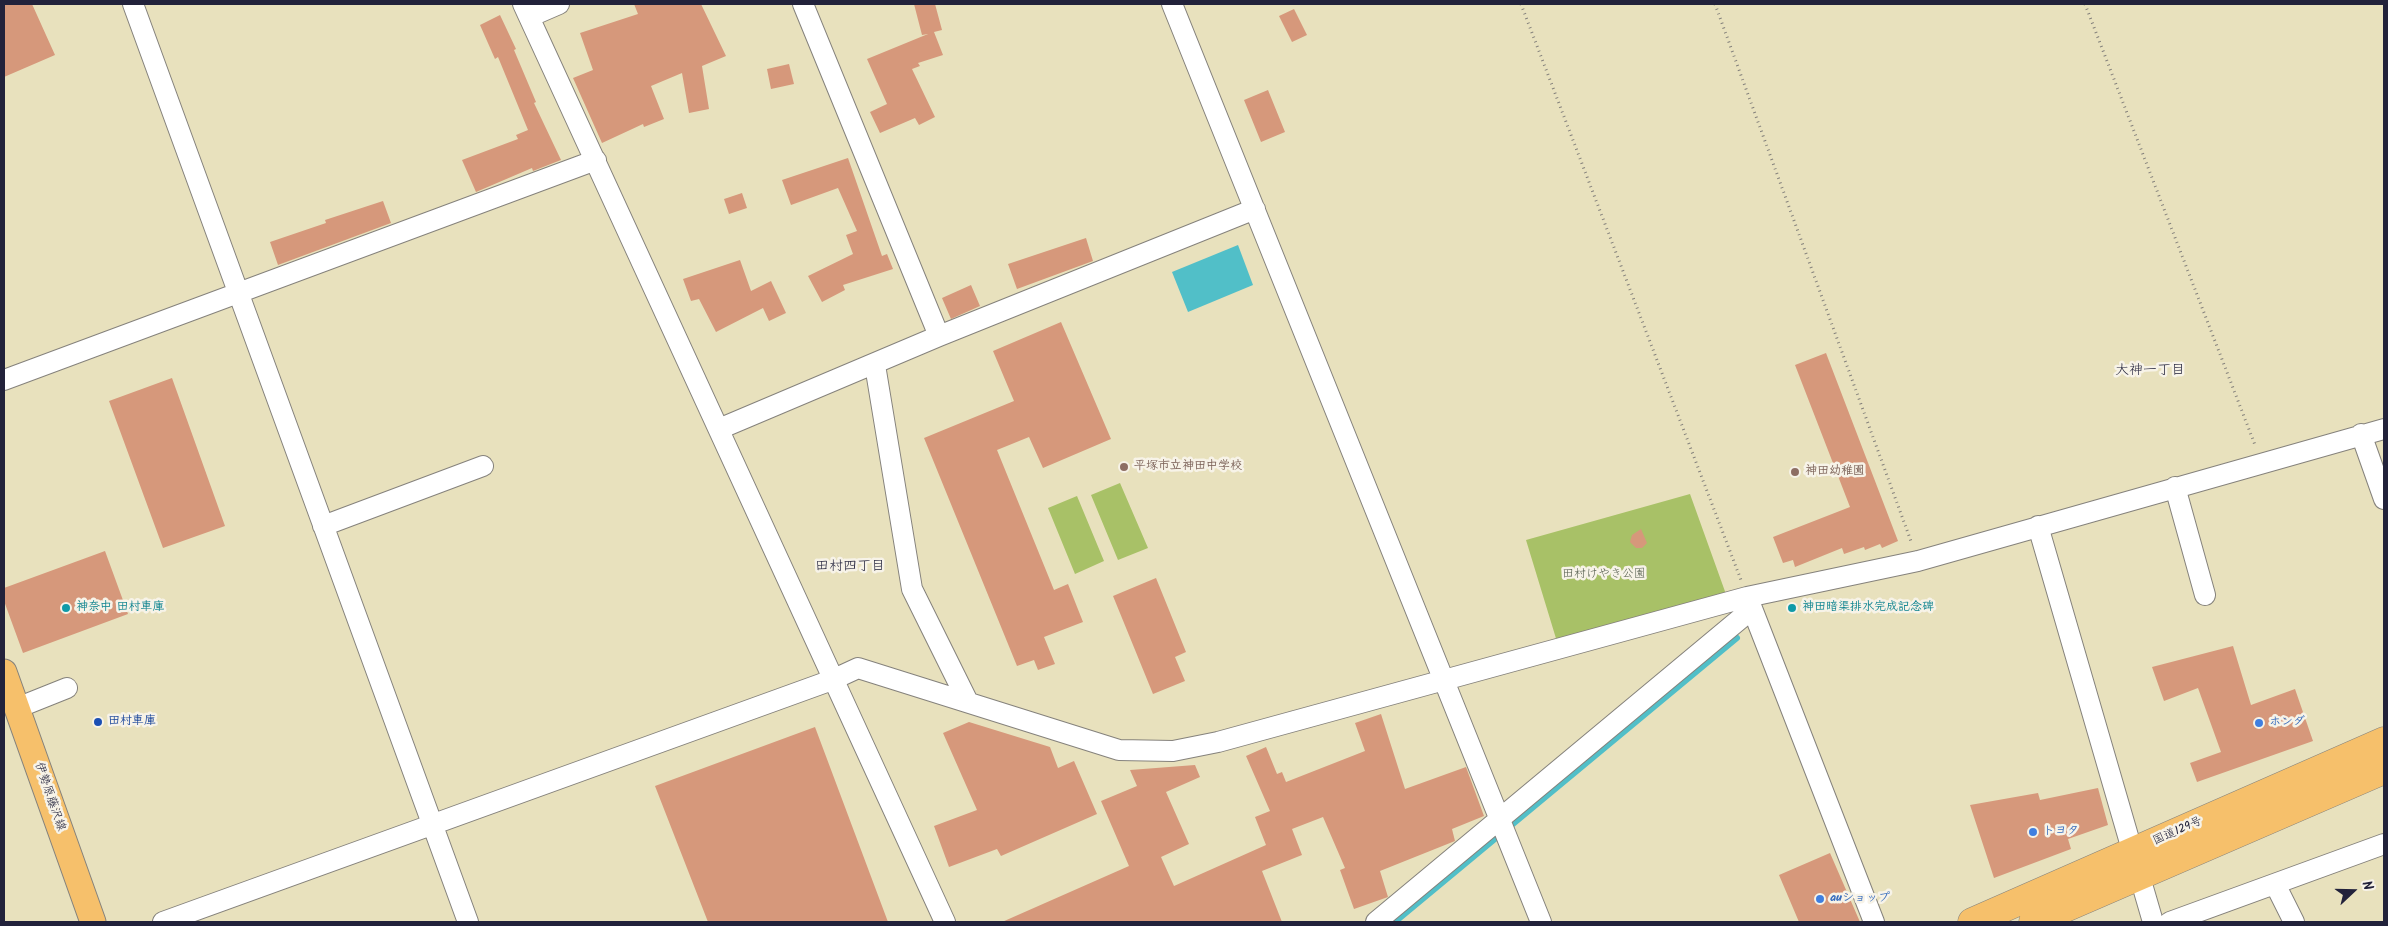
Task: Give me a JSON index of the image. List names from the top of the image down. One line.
{"streets":{"highway":["国道129号"],"main road":["伊勢原藤沢線"]},"districts":["大神一丁目","田村四丁目"],"parks":["田村けやき公園"],"places":["平塚市立神田中学校","神田幼稚園","神奈中 田村車庫","神田暗渠排水完成記念碑","田村車庫","ホンダ","トヨタ","auショップ"],"north":"right"}
